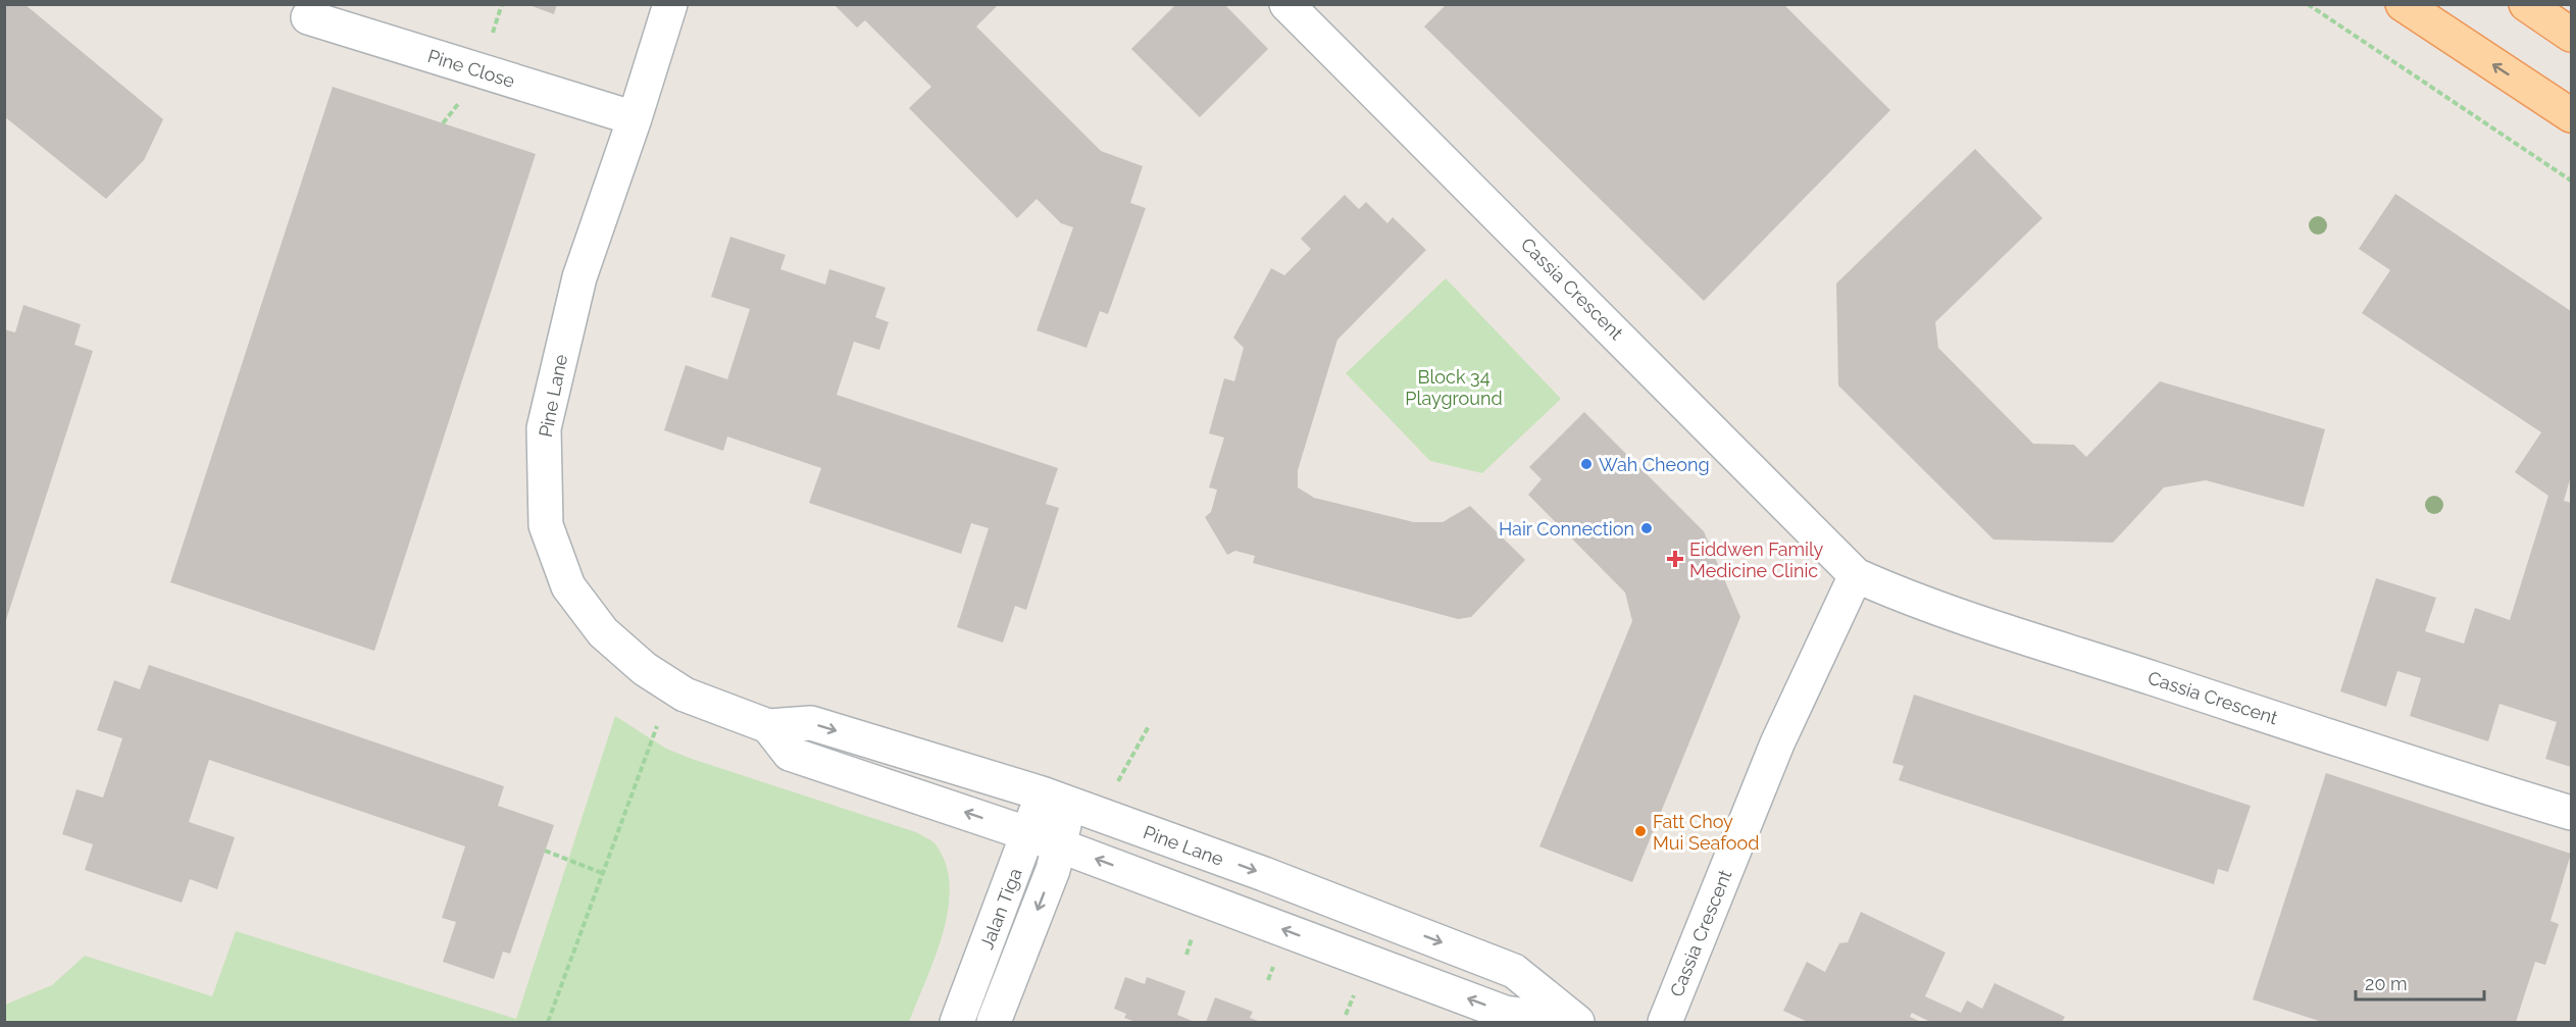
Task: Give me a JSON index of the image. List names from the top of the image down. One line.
{"streets":{"street":["Pine Close","Cassia Crescent","Pine Lane","Jalan Tiga"]},"crossings":[["Pine Close","Pine Lane"],["Pine Lane","Jalan Tiga"]],"parks":["Block 34 Playground"],"places":{"other":["Wah Cheong","Hair Connection","Fatt Choy Mui Seafood"],"health":["Eiddwen Family Medicine Clinic"]},"scale_bar":"20 m"}
